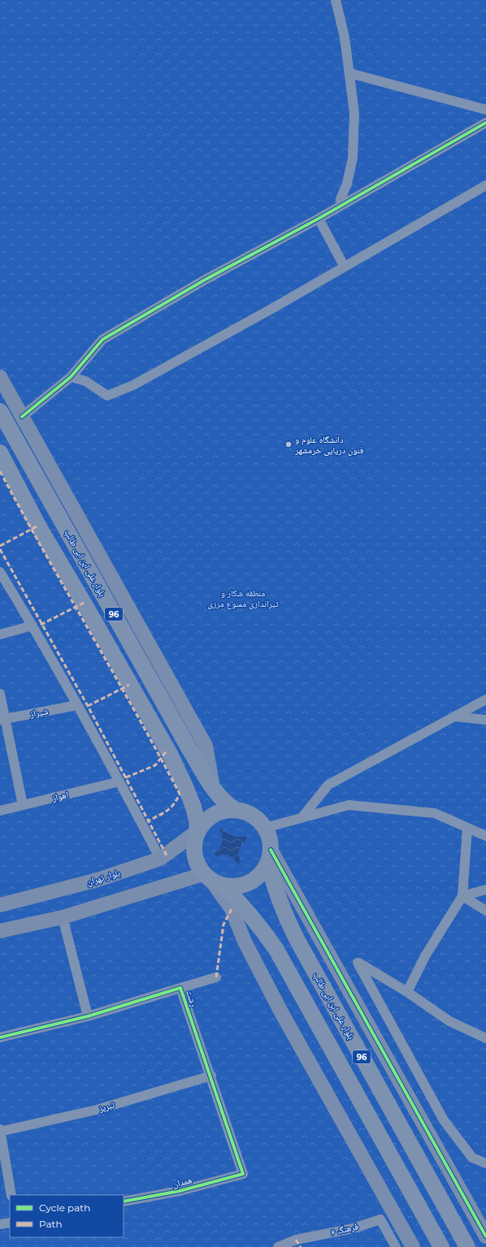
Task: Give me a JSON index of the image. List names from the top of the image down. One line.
{"streets":{"main road":["بلوار علی ابن ابی طالب","96"],"street":["شیراز","اهواز","بلوار تهران","رشت","تبریز","همدان","فرهنگ ۶"]},"crossings":[["بلوار علی ابن ابی طالب","96"],["بلوار علی ابن ابی طالب","بلوار تهران"],["96","بلوار تهران"],["رشت","تبریز"],["رشت","همدان"]],"parks":["منطقه شکار و تیراندازی ممنوع مرزی"],"places":["دانشگاه علوم و فنون دریایی خرمشهر"],"legend":["Cycle path","Path"]}
